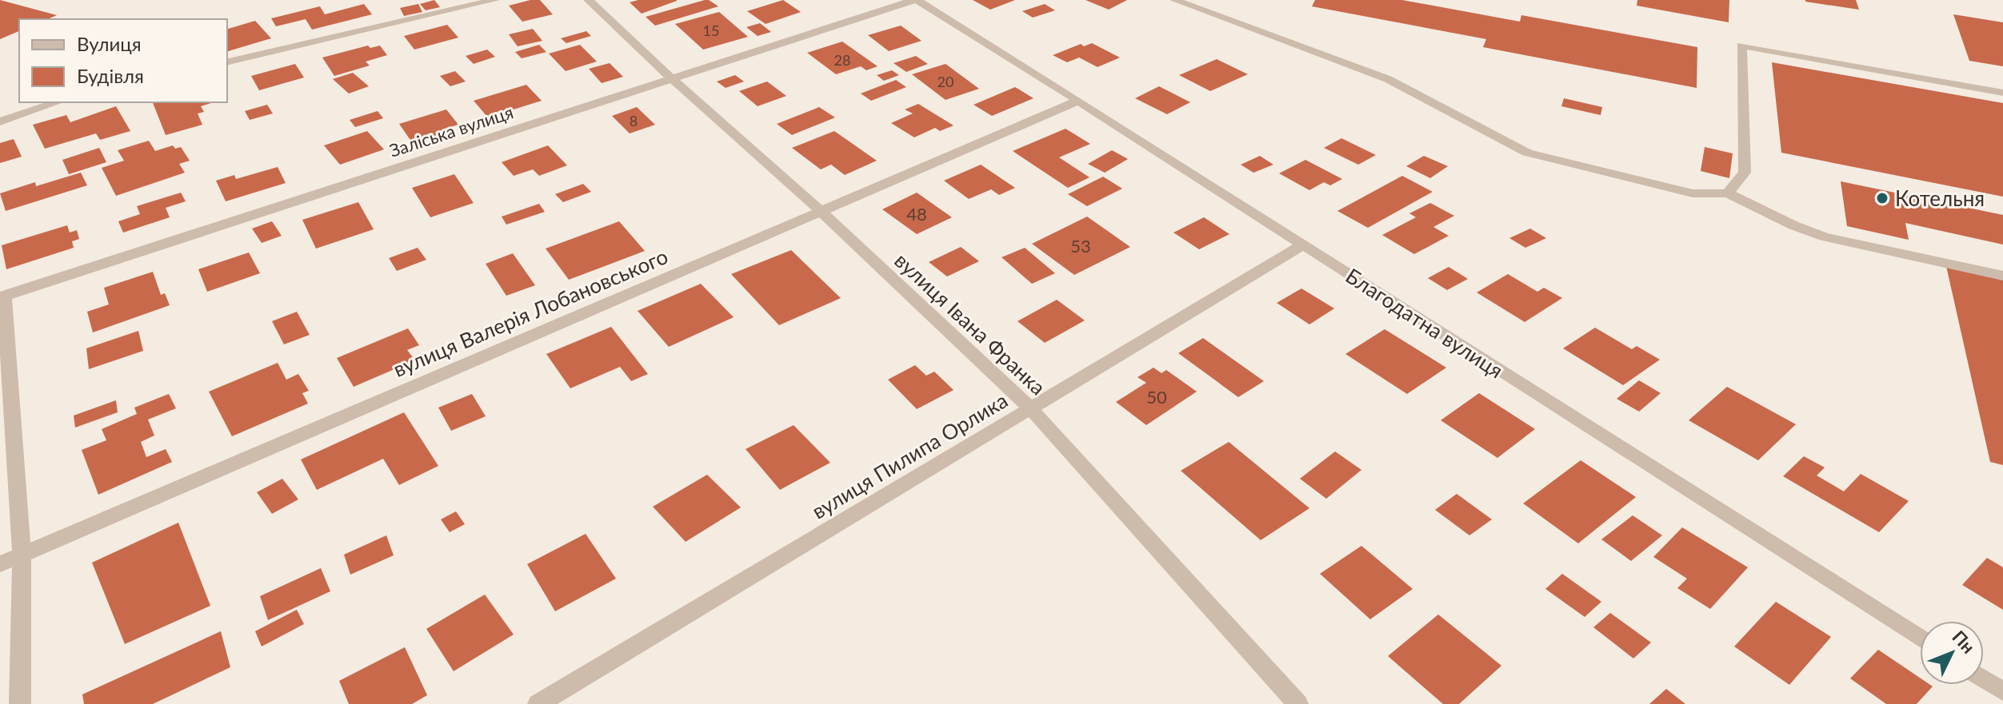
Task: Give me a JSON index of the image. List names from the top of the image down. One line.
{"streets":{"street":["Заліська вулиця","вулиця Валерія Лобановського","Благодатна вулиця","вулиця Івана Франка","вулиця Пилипа Орлика"]},"crossings":[["Заліська вулиця","Благодатна вулиця"],["Заліська вулиця","вулиця Івана Франка"],["вулиця Валерія Лобановського","Благодатна вулиця"],["вулиця Валерія Лобановського","вулиця Івана Франка"],["Благодатна вулиця","вулиця Пилипа Орлика"],["вулиця Івана Франка","вулиця Пилипа Орлика"]],"places":["Котельня"],"house_numbers":["15","28","20","8","48","53","50"],"legend":["Вулиця","Будівля"],"north":"top right"}
